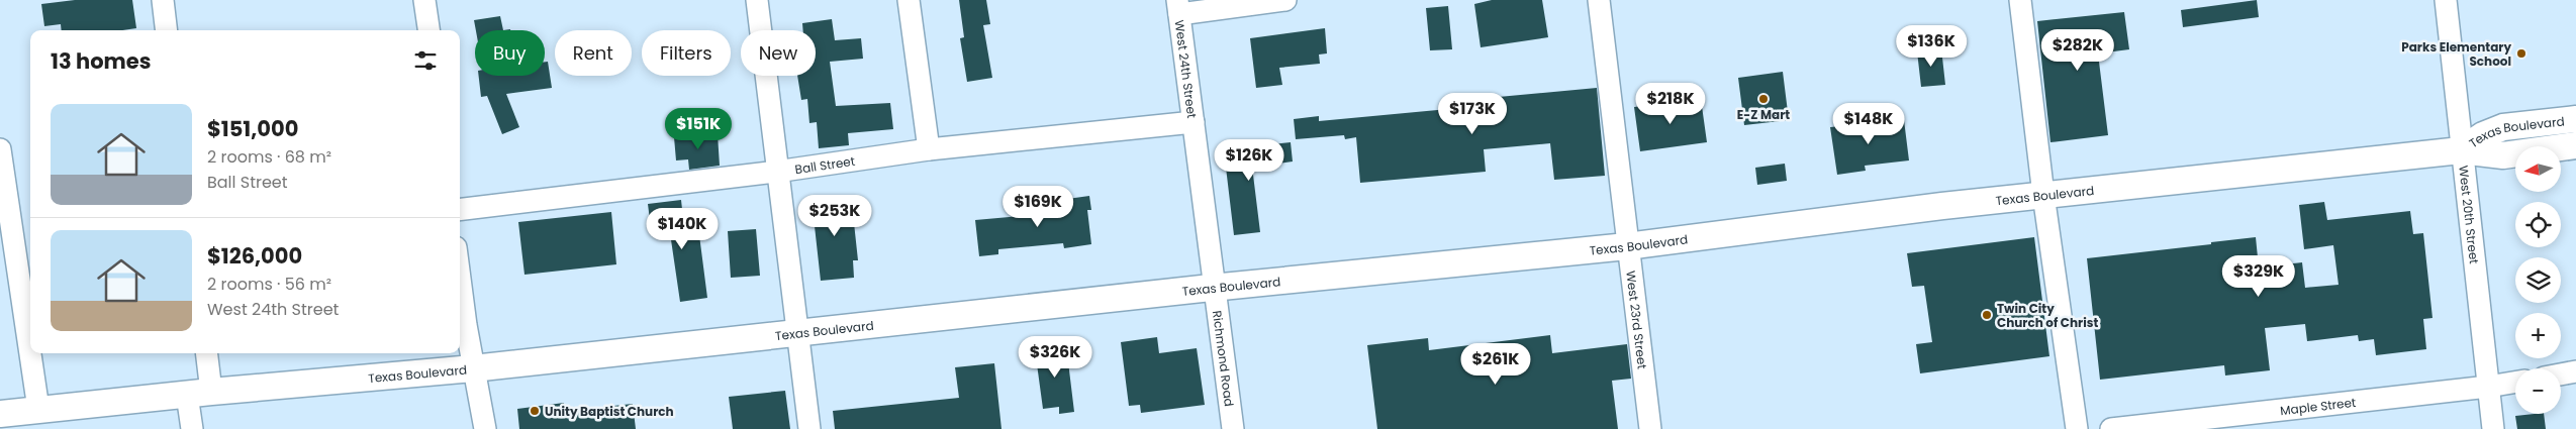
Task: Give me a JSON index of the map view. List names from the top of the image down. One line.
{"streets":{"main road":["Texas Boulevard"],"street":["West 24th Street","Ball Street","West 20th Street","West 23rd Street","Richmond Road","Maple Street"]},"crossings":[["West 24th Street","Texas Boulevard"],["West 24th Street","Ball Street"],["West 24th Street","Richmond Road"],["Texas Boulevard","West 20th Street"],["Texas Boulevard","West 23rd Street"],["Texas Boulevard","Richmond Road"],["West 20th Street","Maple Street"]],"places":["Parks Elementary School","E-Z Mart","Twin City Church of Christ","Unity Baptist Church"],"north":"left","page":{"price":["$136K","$282K","$218K","$173K","$148K","$151K","$126K","$169K","$253K","$140K","$329K","$326K","$261K"],"chip":["Buy","Rent","Filters","New"],"heading":"13 homes","list":[{"name":"$151,000","note":"2 rooms · 68 m² · Ball Street"},{"name":"$126,000","note":"2 rooms · 56 m² · West 24th Street"}],"map_buttons":["+","−"]}}
